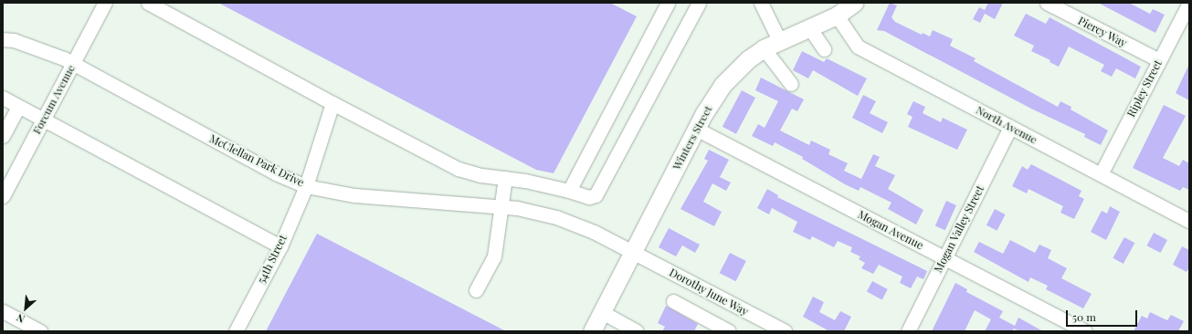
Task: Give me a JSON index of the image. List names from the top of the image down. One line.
{"streets":{"main road":["Winters Street"],"street":["Piercy Way","Ripley Street","Forcum Avenue","North Avenue","McClellan Park Drive","Mogan Valley Street","Mogan Avenue","54th Street","Dorothy June Way"]},"crossings":[["Piercy Way","Ripley Street"],["Ripley Street","North Avenue"],["Forcum Avenue","McClellan Park Drive"],["North Avenue","Winters Street"],["North Avenue","Mogan Valley Street"],["Winters Street","McClellan Park Drive"],["Winters Street","Mogan Avenue"],["Winters Street","Dorothy June Way"],["McClellan Park Drive","54th Street"],["McClellan Park Drive","Dorothy June Way"],["Mogan Valley Street","Mogan Avenue"]],"scale_bar":"50 m","north":"bottom left"}
